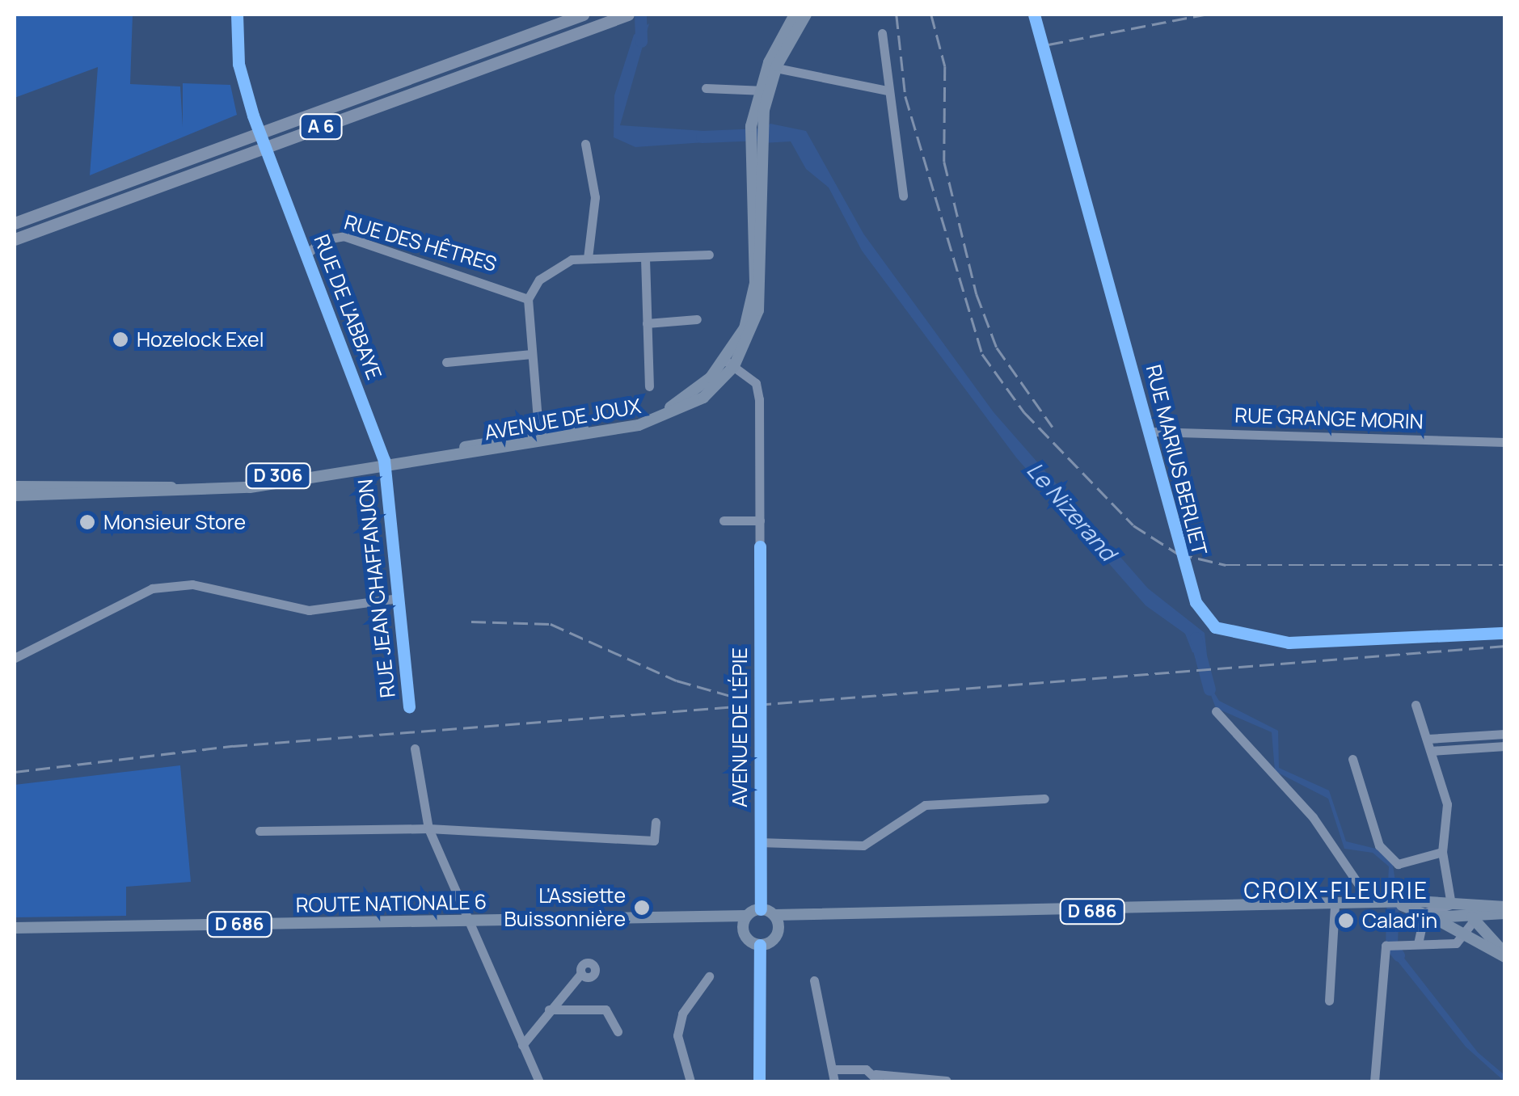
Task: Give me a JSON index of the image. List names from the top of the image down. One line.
{"streets":{"highway":["A 6"],"main road":["AVENUE DE JOUX","D 306","ROUTE NATIONALE 6","D 686"],"street":["RUE DES HÊTRES","RUE DE L'ABBAYE","RUE GRANGE MORIN","RUE MARIUS BERLIET","RUE JEAN CHAFFANJON","AVENUE DE L'ÉPIE"]},"crossings":[["RUE DES HÊTRES","RUE DE L'ABBAYE"],["RUE DE L'ABBAYE","AVENUE DE JOUX"],["RUE DE L'ABBAYE","RUE JEAN CHAFFANJON"],["RUE GRANGE MORIN","RUE MARIUS BERLIET"],["AVENUE DE JOUX","RUE JEAN CHAFFANJON"],["AVENUE DE JOUX","AVENUE DE L'ÉPIE"]],"districts":["CROIX-FLEURIE"],"water":["Le Nizerand"],"places":["Hozelock Exel","Monsieur Store","L'Assiette Buissonnière","Calad'in"]}
